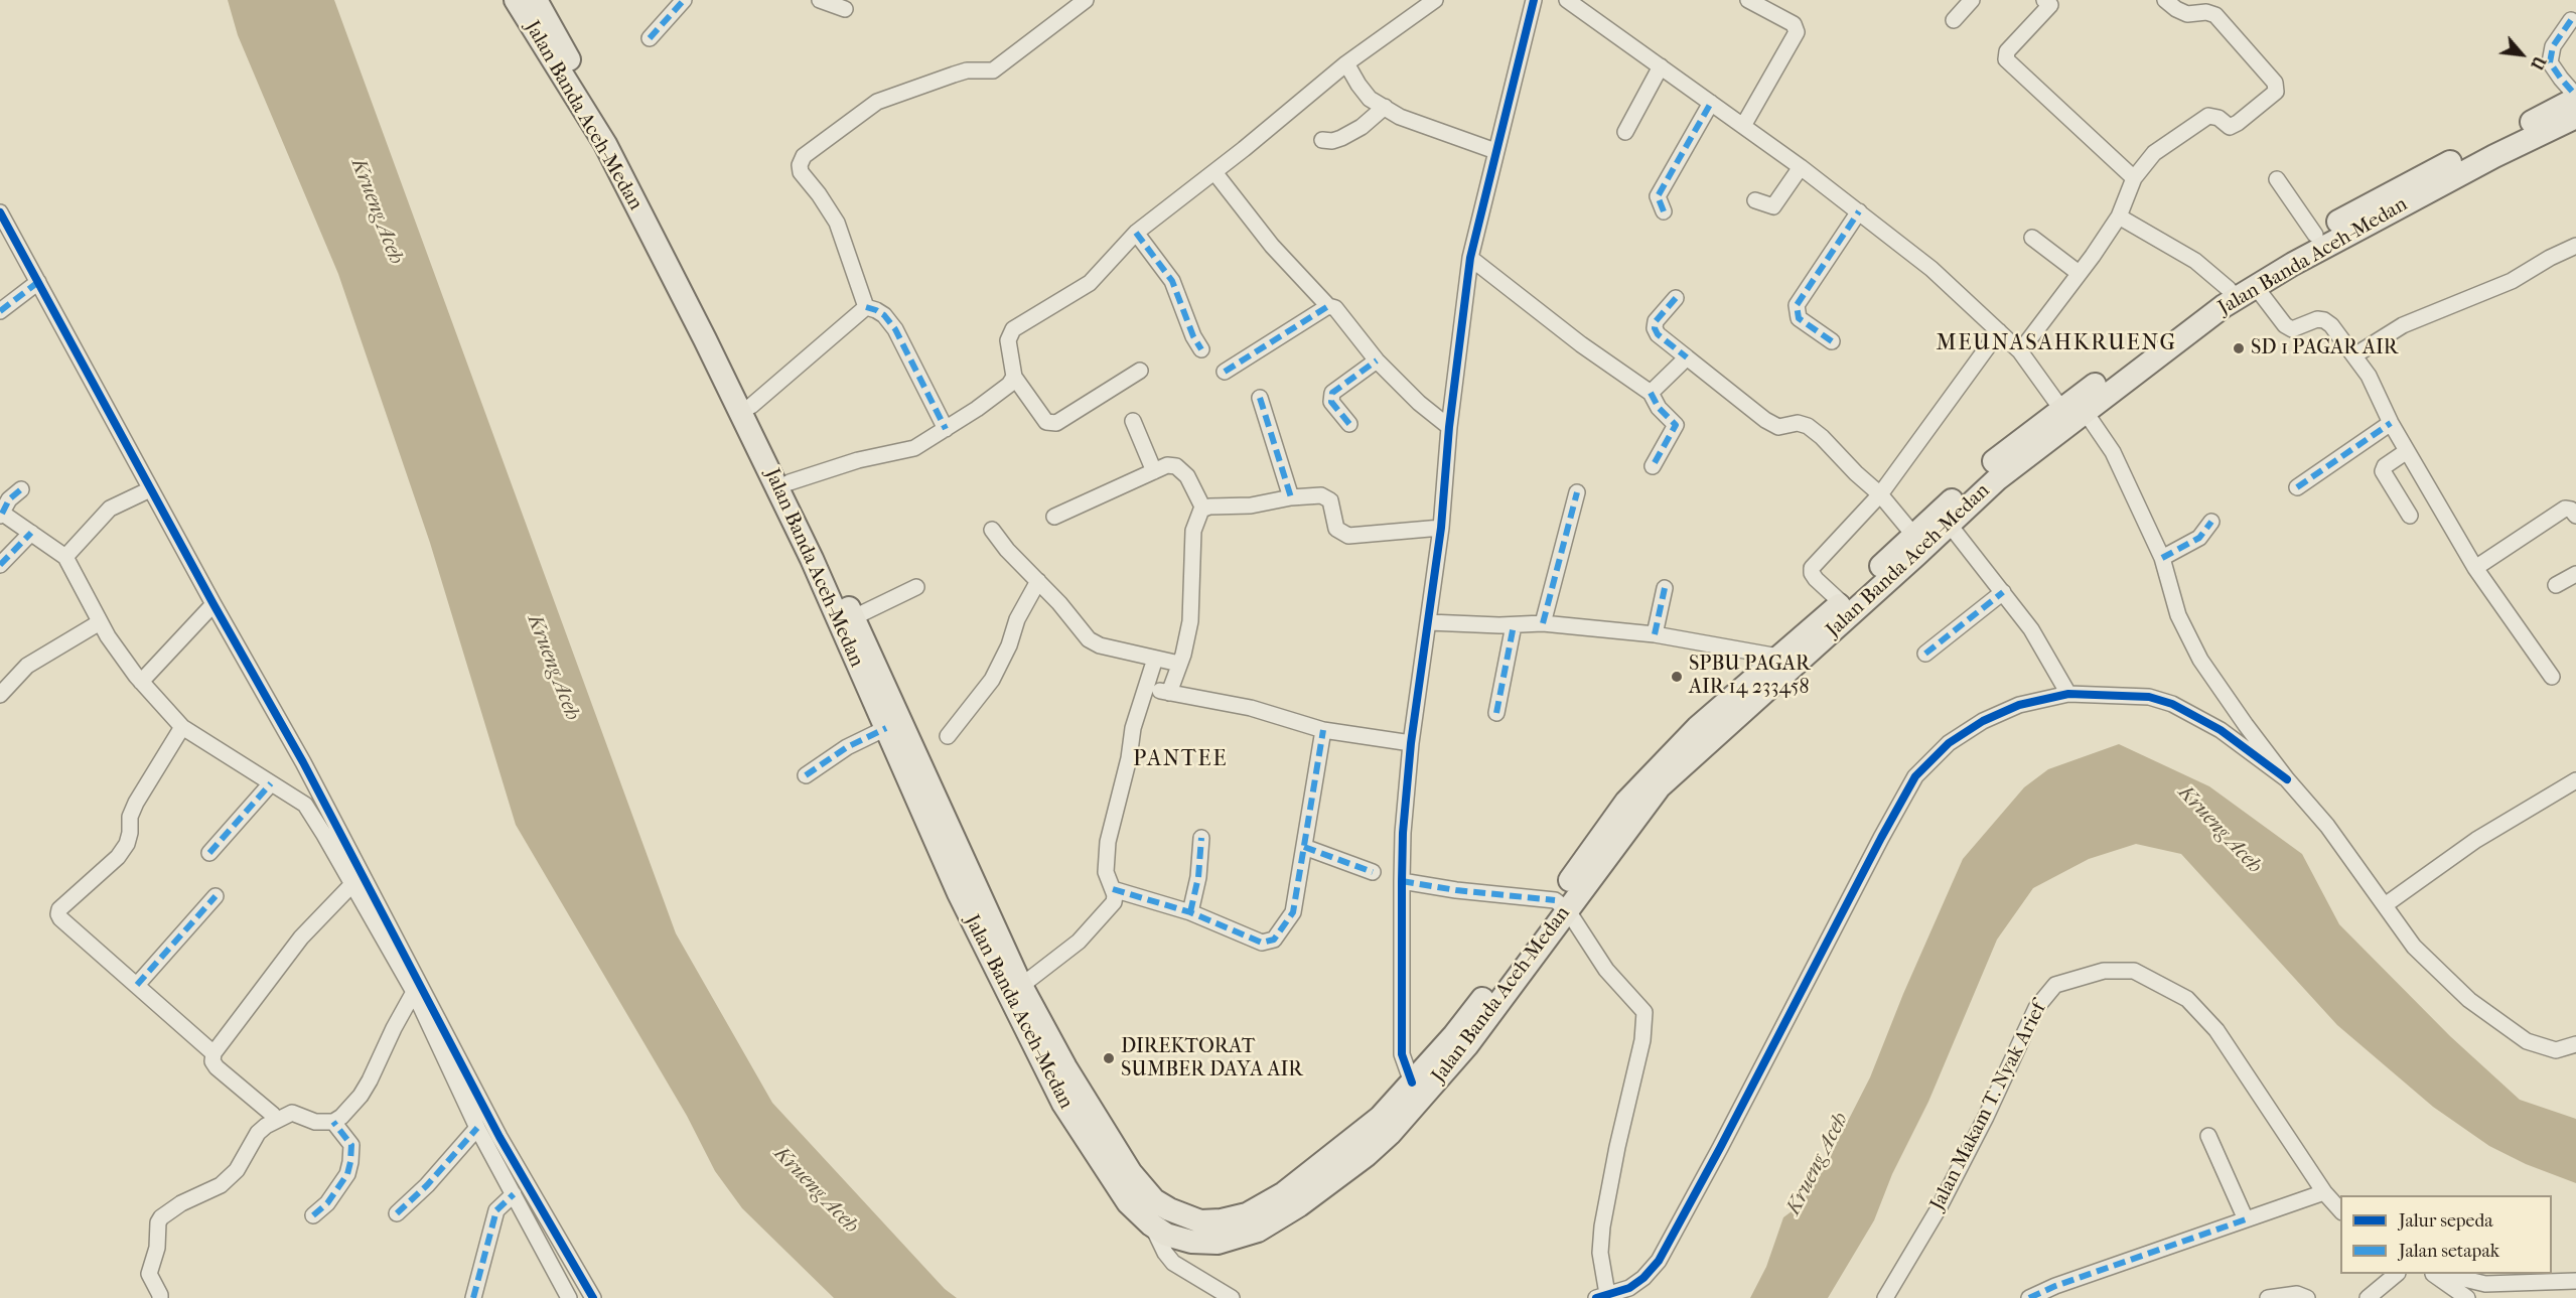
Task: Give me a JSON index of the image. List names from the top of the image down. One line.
{"streets":{"highway":["Jalan Banda Aceh-Medan"],"street":["Jalan Makam T. Nyak Arief"]},"districts":["MEUNASAHKRUENG","PANTEE"],"water":["Krueng Aceh"],"places":["SD 1 PAGAR AIR","SPBU PAGAR AIR 14 233458","DIREKTORAT SUMBER DAYA AIR"],"legend":["Jalur sepeda","Jalan setapak"],"north":"bottom right"}
